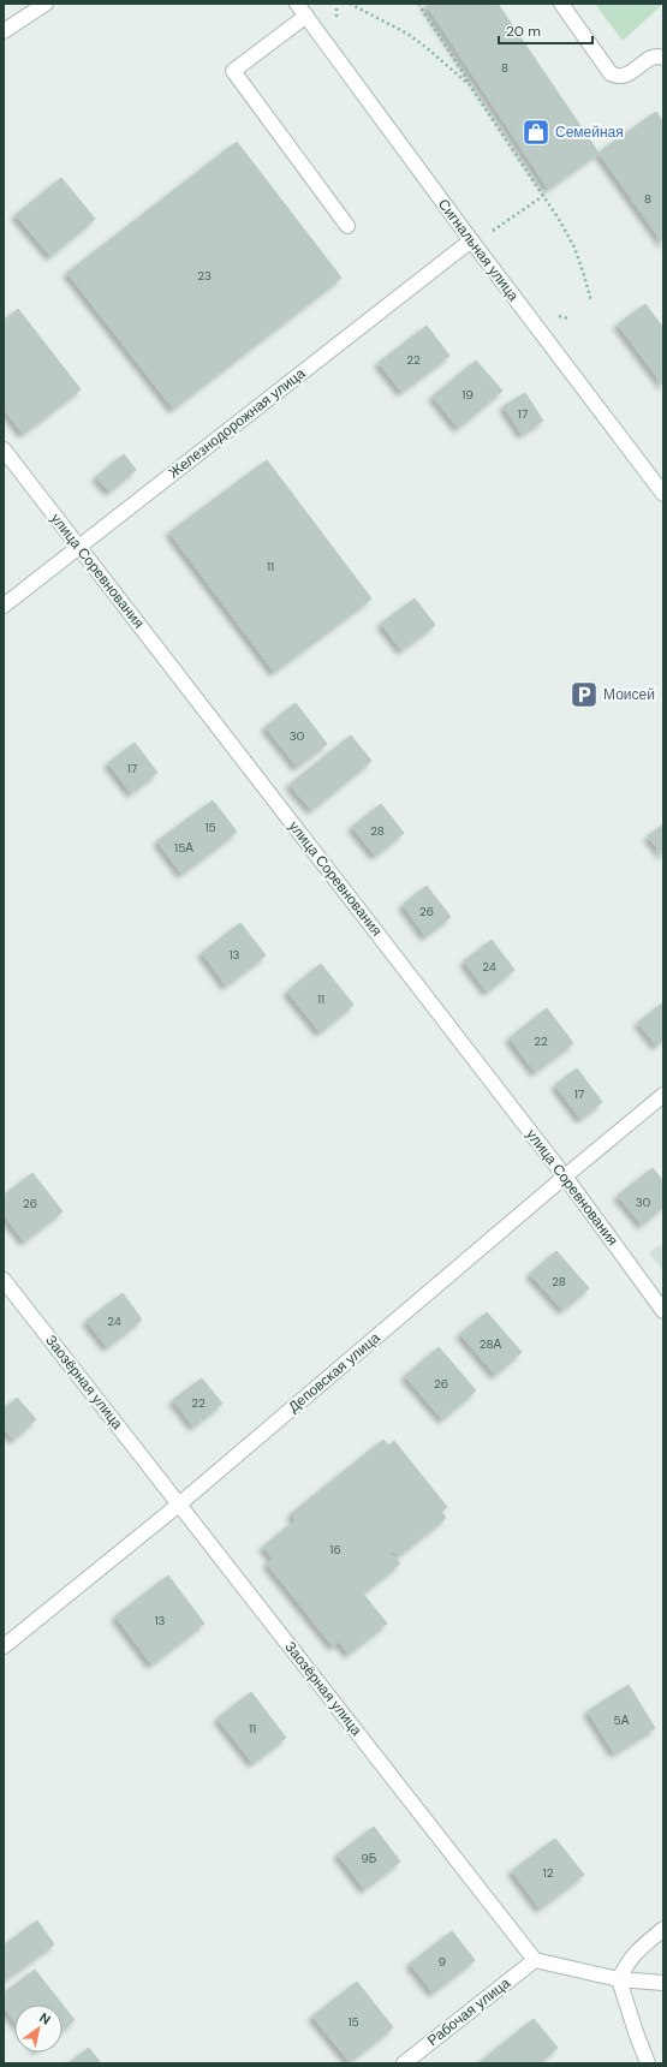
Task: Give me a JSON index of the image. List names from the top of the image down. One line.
{"streets":{"street":["Сигнальная улица","Железнодорожная улица","улица Соревнования","Деповская улица","Заозёрная улица","Рабочая улица"]},"crossings":[["Сигнальная улица","Железнодорожная улица"],["Железнодорожная улица","улица Соревнования"],["улица Соревнования","Деповская улица"],["Деповская улица","Заозёрная улица"],["Заозёрная улица","Рабочая улица"]],"places":{"shop":["Семейная"],"parking":["Моисей"]},"house_numbers":["8","8","23","22","19","17","11","30","17","15","28","15А","26","13","24","11","22","17","30","26","28","24","28А","26","22","16","13","5А","11","9Б","12","9","15"],"scale_bar":"20 m","north":"top right"}
